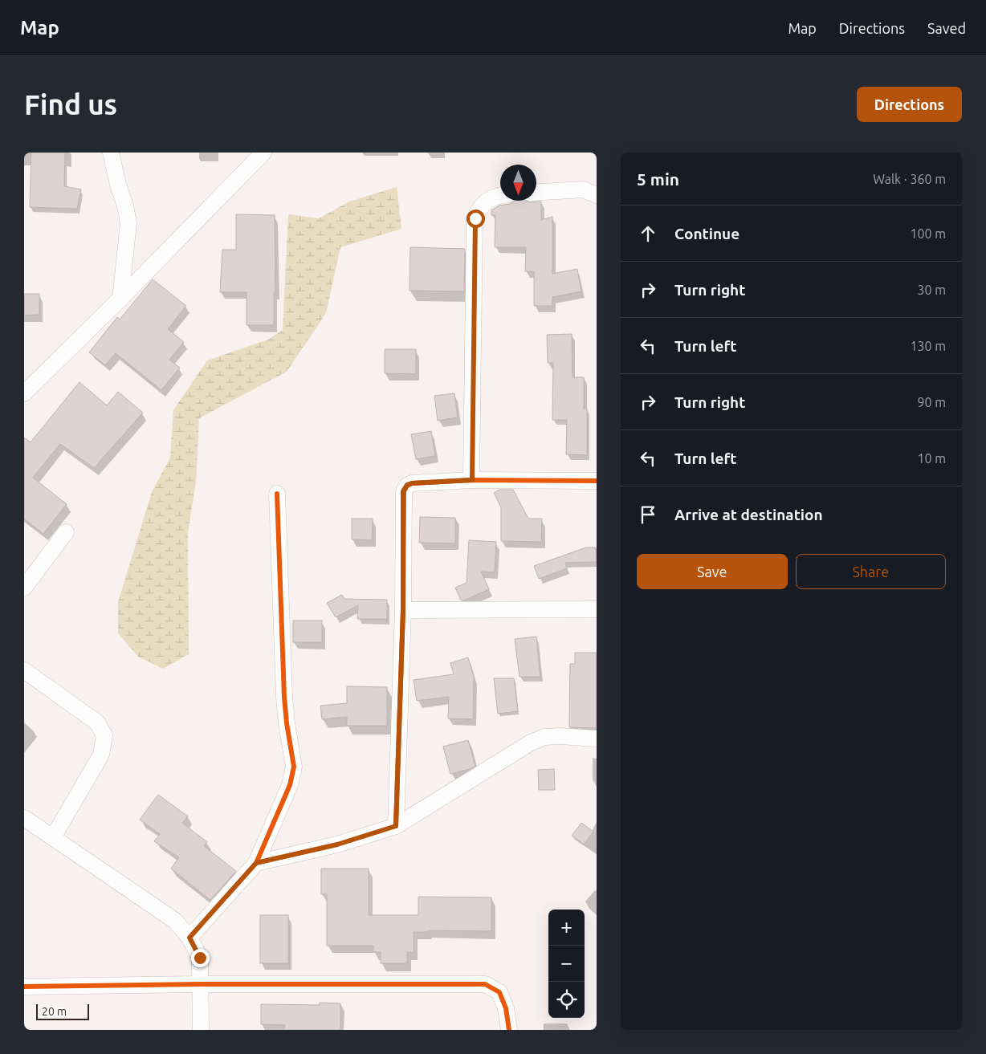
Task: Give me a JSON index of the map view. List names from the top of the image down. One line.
{"scale_bar":"20 m","north":"bottom","page":{"header":"Map","nav":["Map","Directions","Saved"],"buttons":["Directions",["Save","Share"]],"title":"Find us","heading":["5 min","Walk · 360 m"],"list":[["Continue","100 m"],["Turn right","30 m"],["Turn left","130 m"],["Turn right","90 m"],["Turn left","10 m"],"Arrive at destination"],"map_buttons":["+","−"],"scale":"20 m"}}
